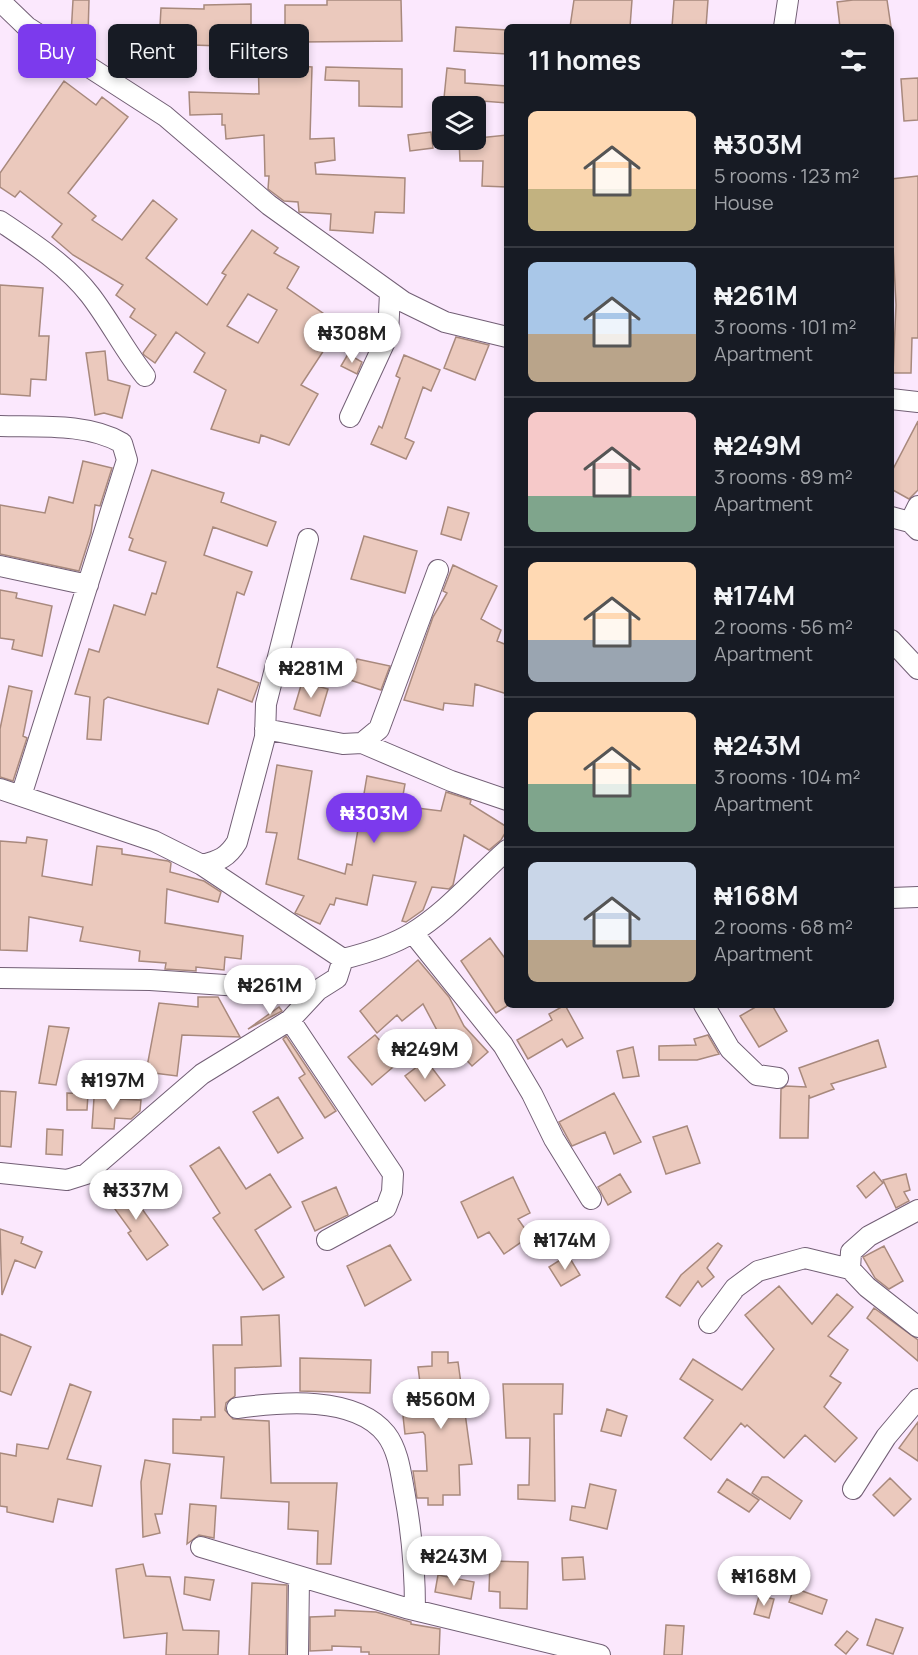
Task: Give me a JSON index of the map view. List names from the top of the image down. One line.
{"page":{"chip":["Buy","Rent","Filters"],"heading":"11 homes","list":[{"name":"₦303M","note":"5 rooms · 123 m² · House"},{"name":"₦261M","note":"3 rooms · 101 m² · Apartment"},{"name":"₦249M","note":"3 rooms · 89 m² · Apartment"},{"name":"₦174M","note":"2 rooms · 56 m² · Apartment"},{"name":"₦243M","note":"3 rooms · 104 m² · Apartment"},{"name":"₦168M","note":"2 rooms · 68 m² · Apartment"}],"price":["₦308M","₦281M","₦303M","₦261M","₦249M","₦197M","₦337M","₦174M","₦560M","₦243M","₦168M"]}}
